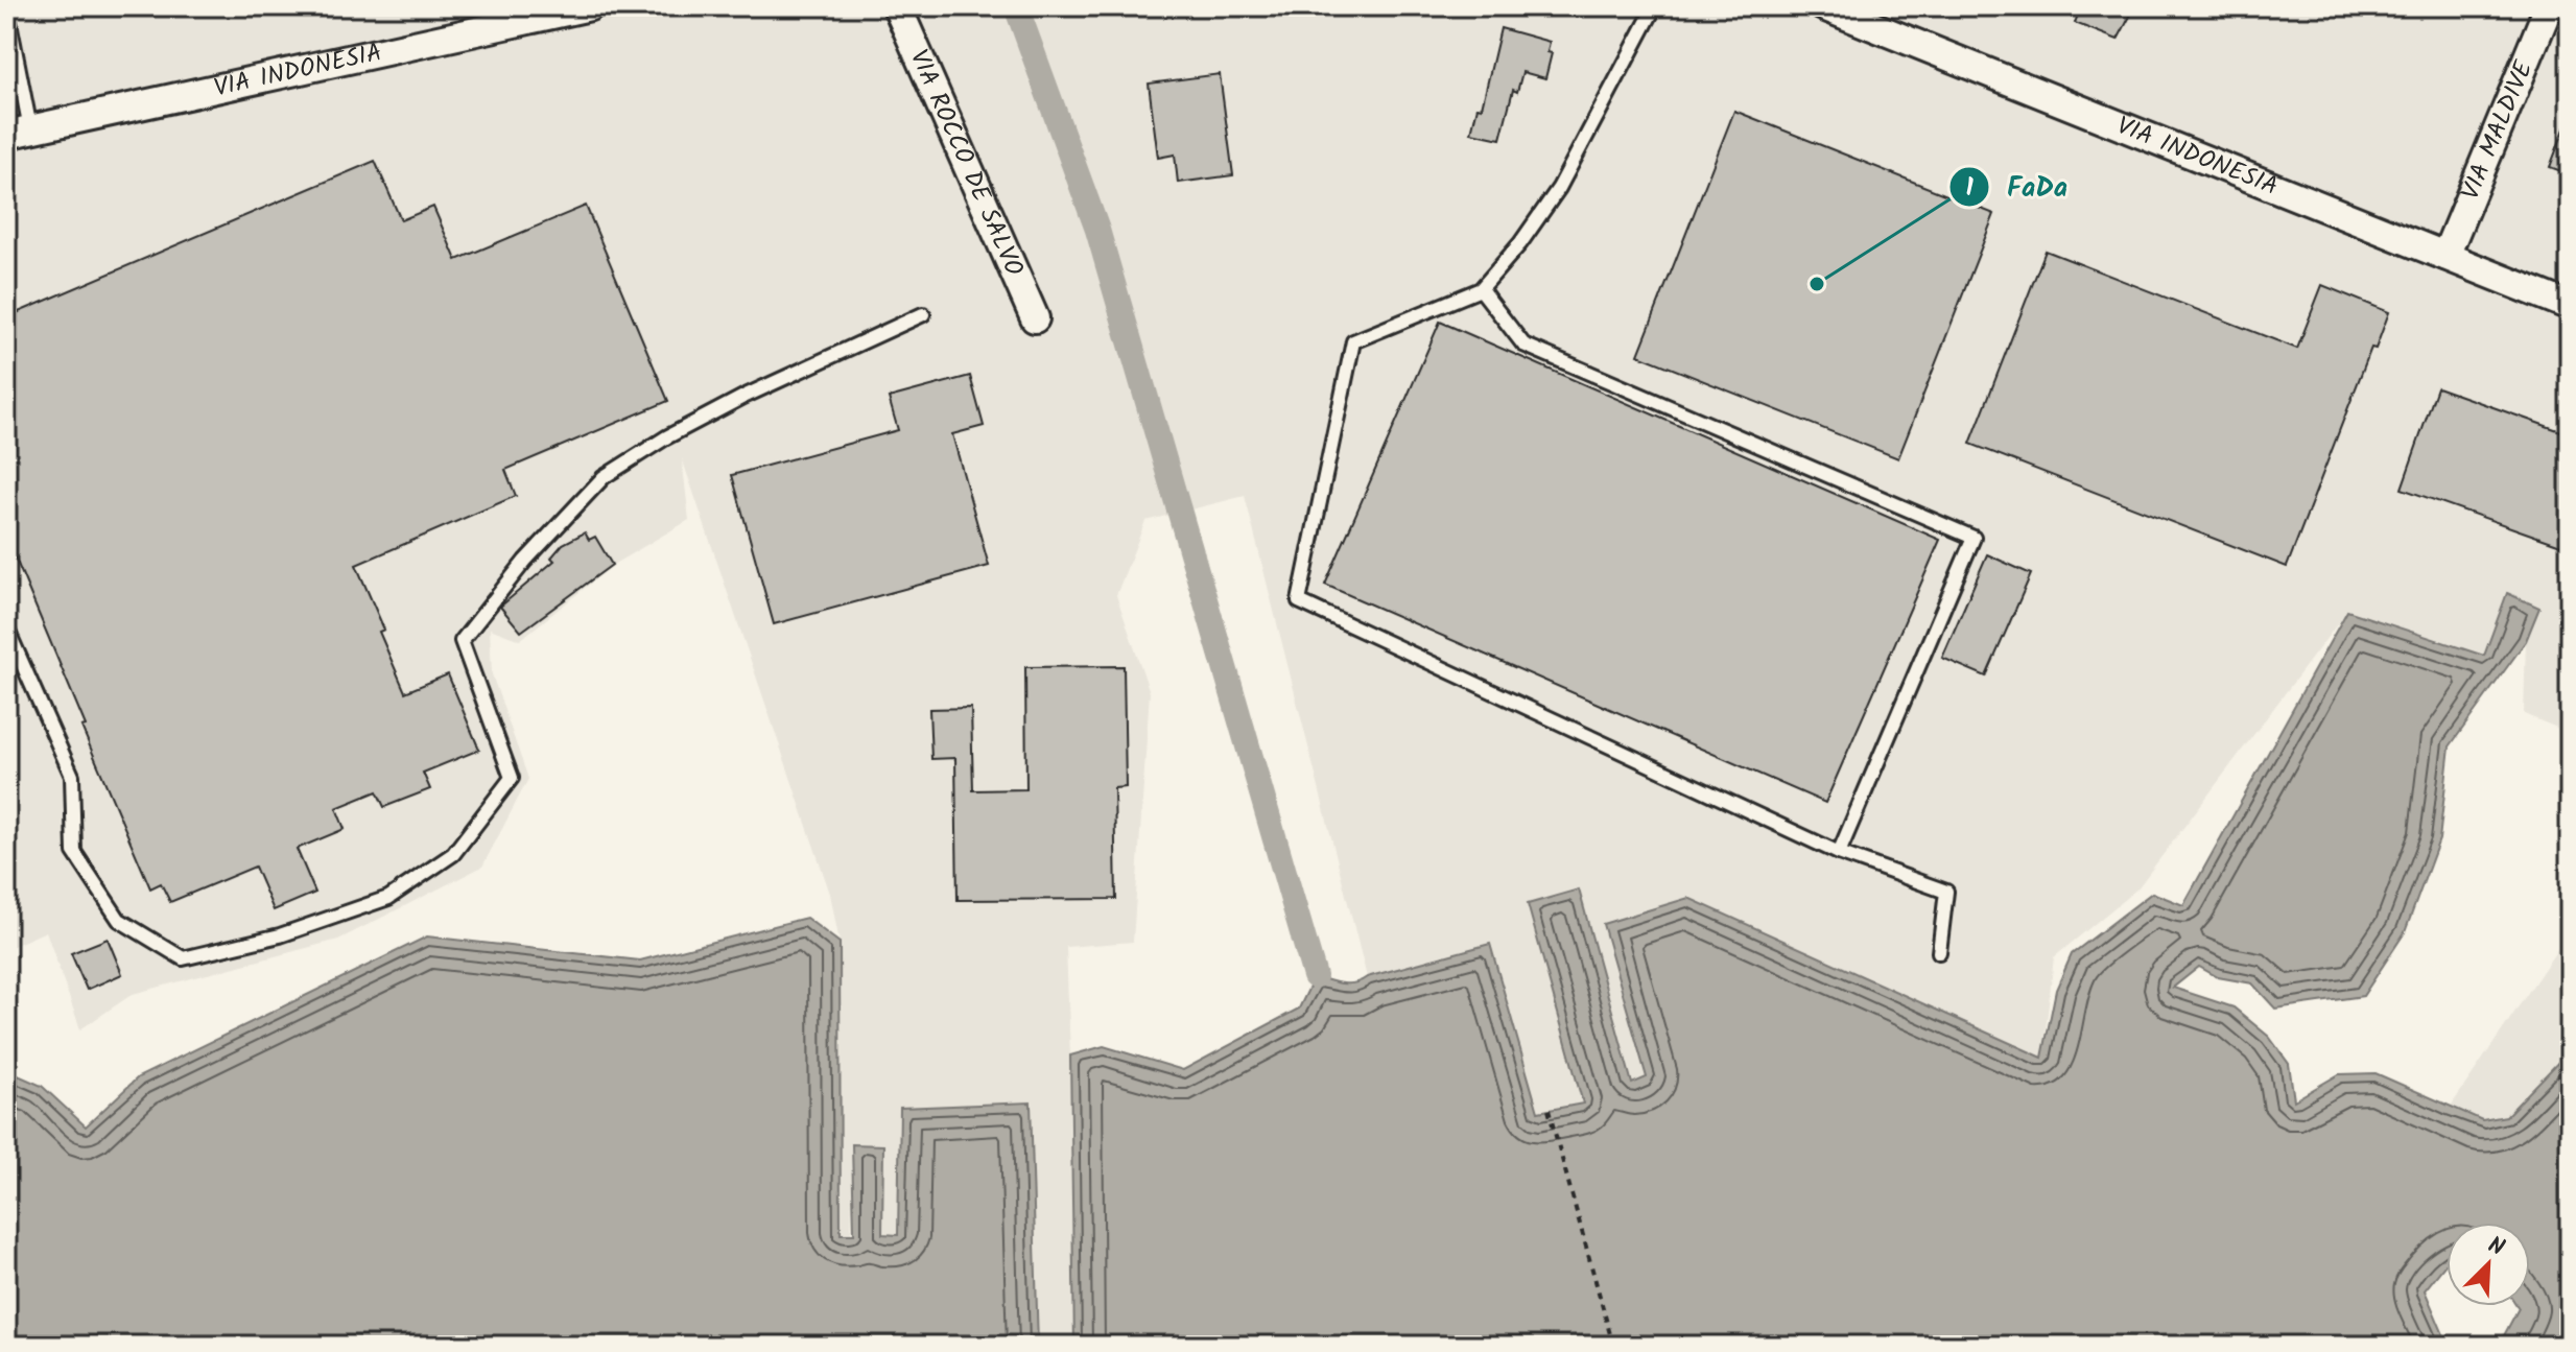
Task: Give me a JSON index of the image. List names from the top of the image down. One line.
{"streets":{"street":["VIA INDONESIA","VIA MALDIVE","VIA ROCCO DE SALVO"]},"crossings":[["VIA INDONESIA","VIA MALDIVE"]],"places":["FaDa"],"north":"top right"}
